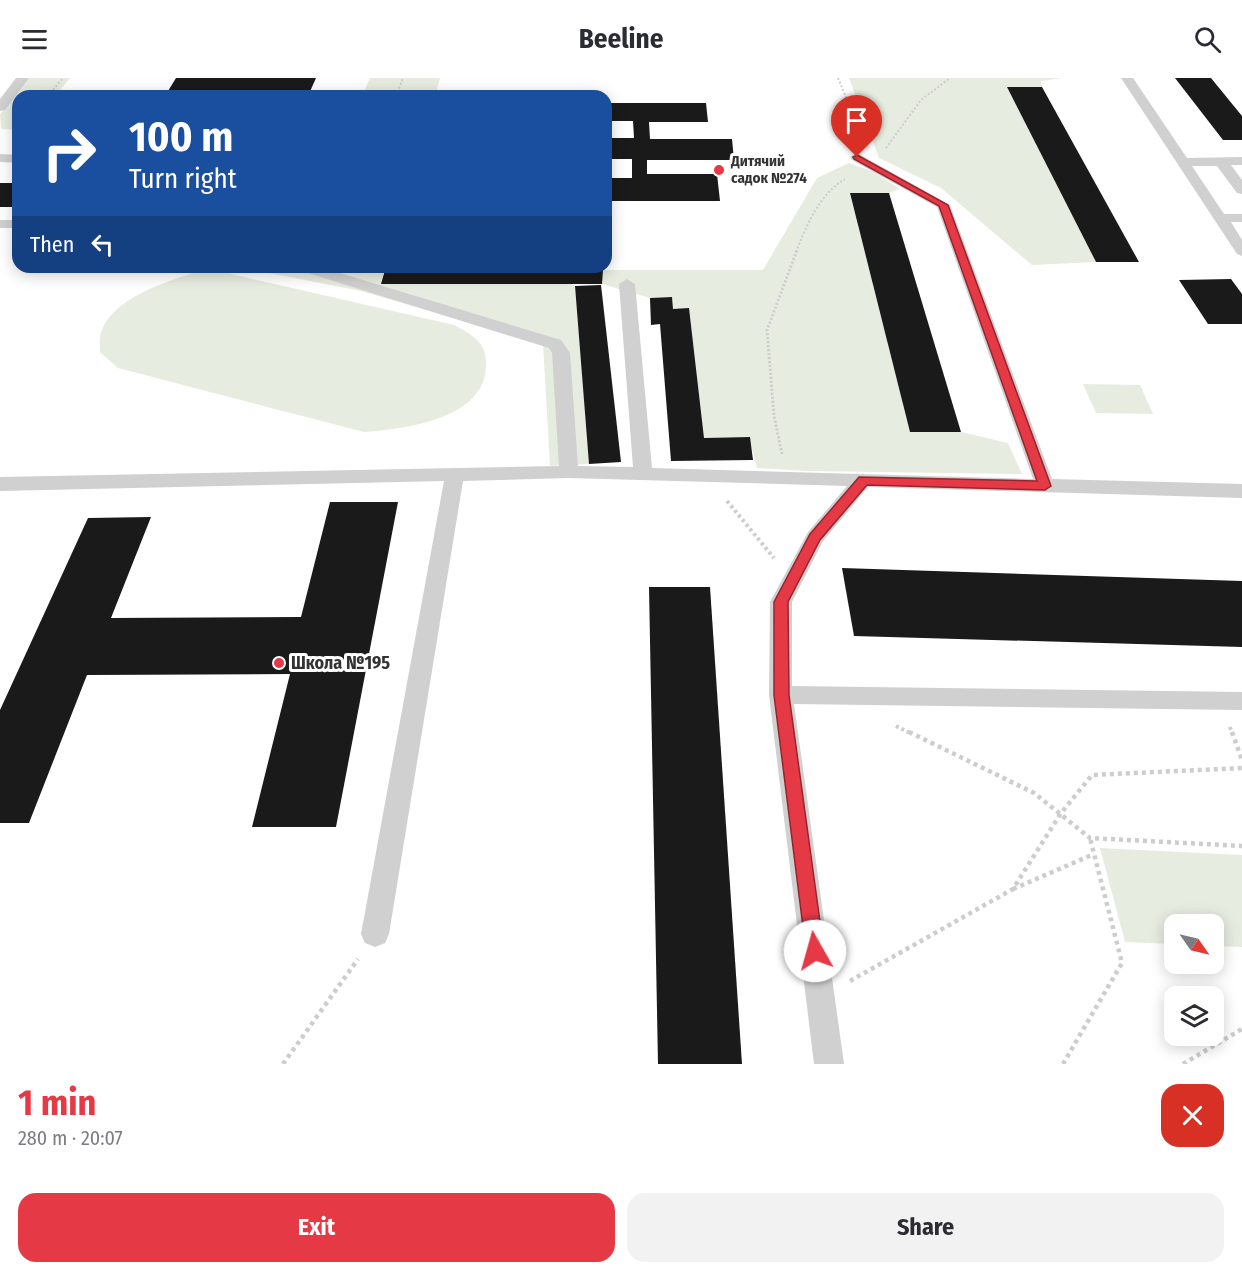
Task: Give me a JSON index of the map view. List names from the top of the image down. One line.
{"places":["Дитячий садок №274","Школа №195"],"north":"bottom right","page":{"header":"Beeline","turn":["100 m","Turn right"],"then":"Then","heading":["1 min","280 m · 20:07"],"buttons":["Exit","Share"]}}
